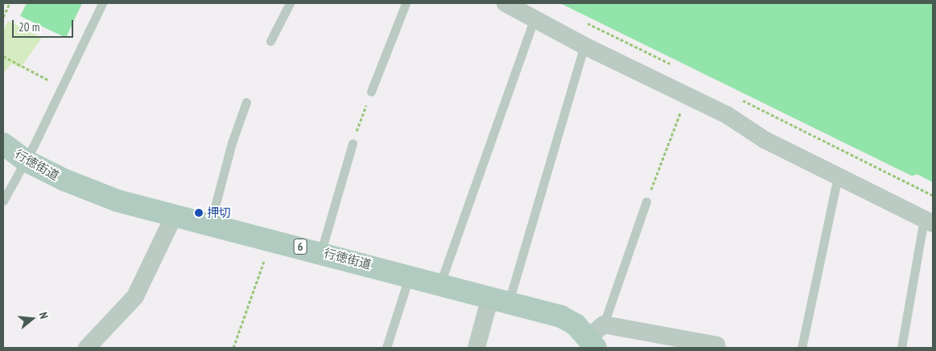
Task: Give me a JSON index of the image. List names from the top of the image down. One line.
{"streets":{"main road":["行徳街道","6"]},"places":["押切"],"scale_bar":"20 m","north":"right"}
